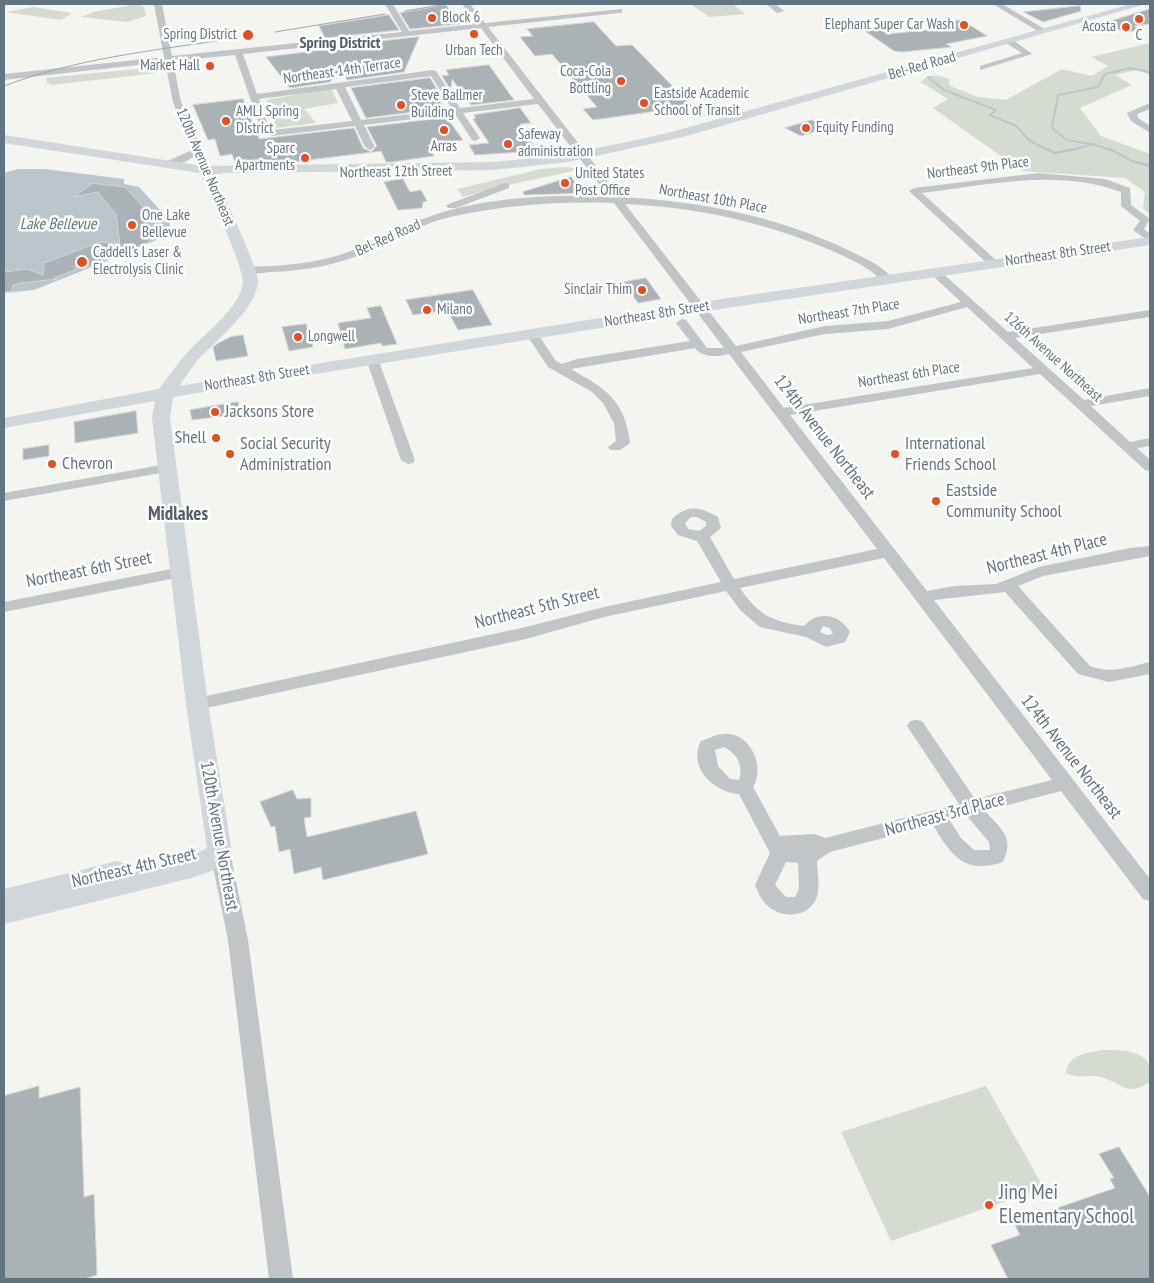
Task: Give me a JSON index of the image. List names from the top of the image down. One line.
{"streets":{"main road":["Bel-Red Road","120th Avenue Northeast","Northeast 12th Street","Northeast 8th Street","Northeast 4th Street"],"street":["Northeast 14th Terrace","Northeast 9th Place","Northeast 10th Place","Northeast 7th Place","126th Avenue Northeast","Northeast 6th Place","124th Avenue Northeast","Northeast 4th Place","Northeast 6th Street","Northeast 5th Street","Northeast 3rd Place"]},"crossings":[["Bel-Red Road","120th Avenue Northeast"],["Bel-Red Road","Northeast 12th Street"],["Bel-Red Road","Northeast 10th Place"],["Bel-Red Road","124th Avenue Northeast"],["120th Avenue Northeast","Northeast 12th Street"],["120th Avenue Northeast","Northeast 8th Street"],["120th Avenue Northeast","Northeast 6th Street"],["120th Avenue Northeast","Northeast 5th Street"],["120th Avenue Northeast","Northeast 4th Street"],["Northeast 9th Place","Northeast 8th Street"],["Northeast 12th Street","124th Avenue Northeast"],["Northeast 10th Place","Northeast 8th Street"],["Northeast 10th Place","124th Avenue Northeast"],["Northeast 8th Street","126th Avenue Northeast"],["Northeast 8th Street","124th Avenue Northeast"],["Northeast 7th Place","126th Avenue Northeast"],["Northeast 7th Place","124th Avenue Northeast"],["126th Avenue Northeast","Northeast 6th Place"],["Northeast 6th Place","124th Avenue Northeast"],["124th Avenue Northeast","Northeast 4th Place"],["124th Avenue Northeast","Northeast 5th Street"],["124th Avenue Northeast","Northeast 3rd Place"]],"districts":["Spring District","Midlakes"],"water":["Lake Bellevue"],"places":["Block 6","C","Elephant Super Car Wash","Acosta","Urban Tech","Spring District","Market Hall","Coca-Cola Bottling","Eastside Academic School of Transit","Steve Ballmer Building","AMLI Spring DIstrict","Equity Funding","Arras","Safeway administration","Sparc Apartments","United States Post Office","One Lake Bellevue","Caddell’s Laser & Electrolysis Clinic","Sinclair Thim","Milano","Longwell","Jacksons Store","Shell","Social Security Administration","International Friends School","Chevron","Eastside Community School","Jing Mei Elementary School"]}
